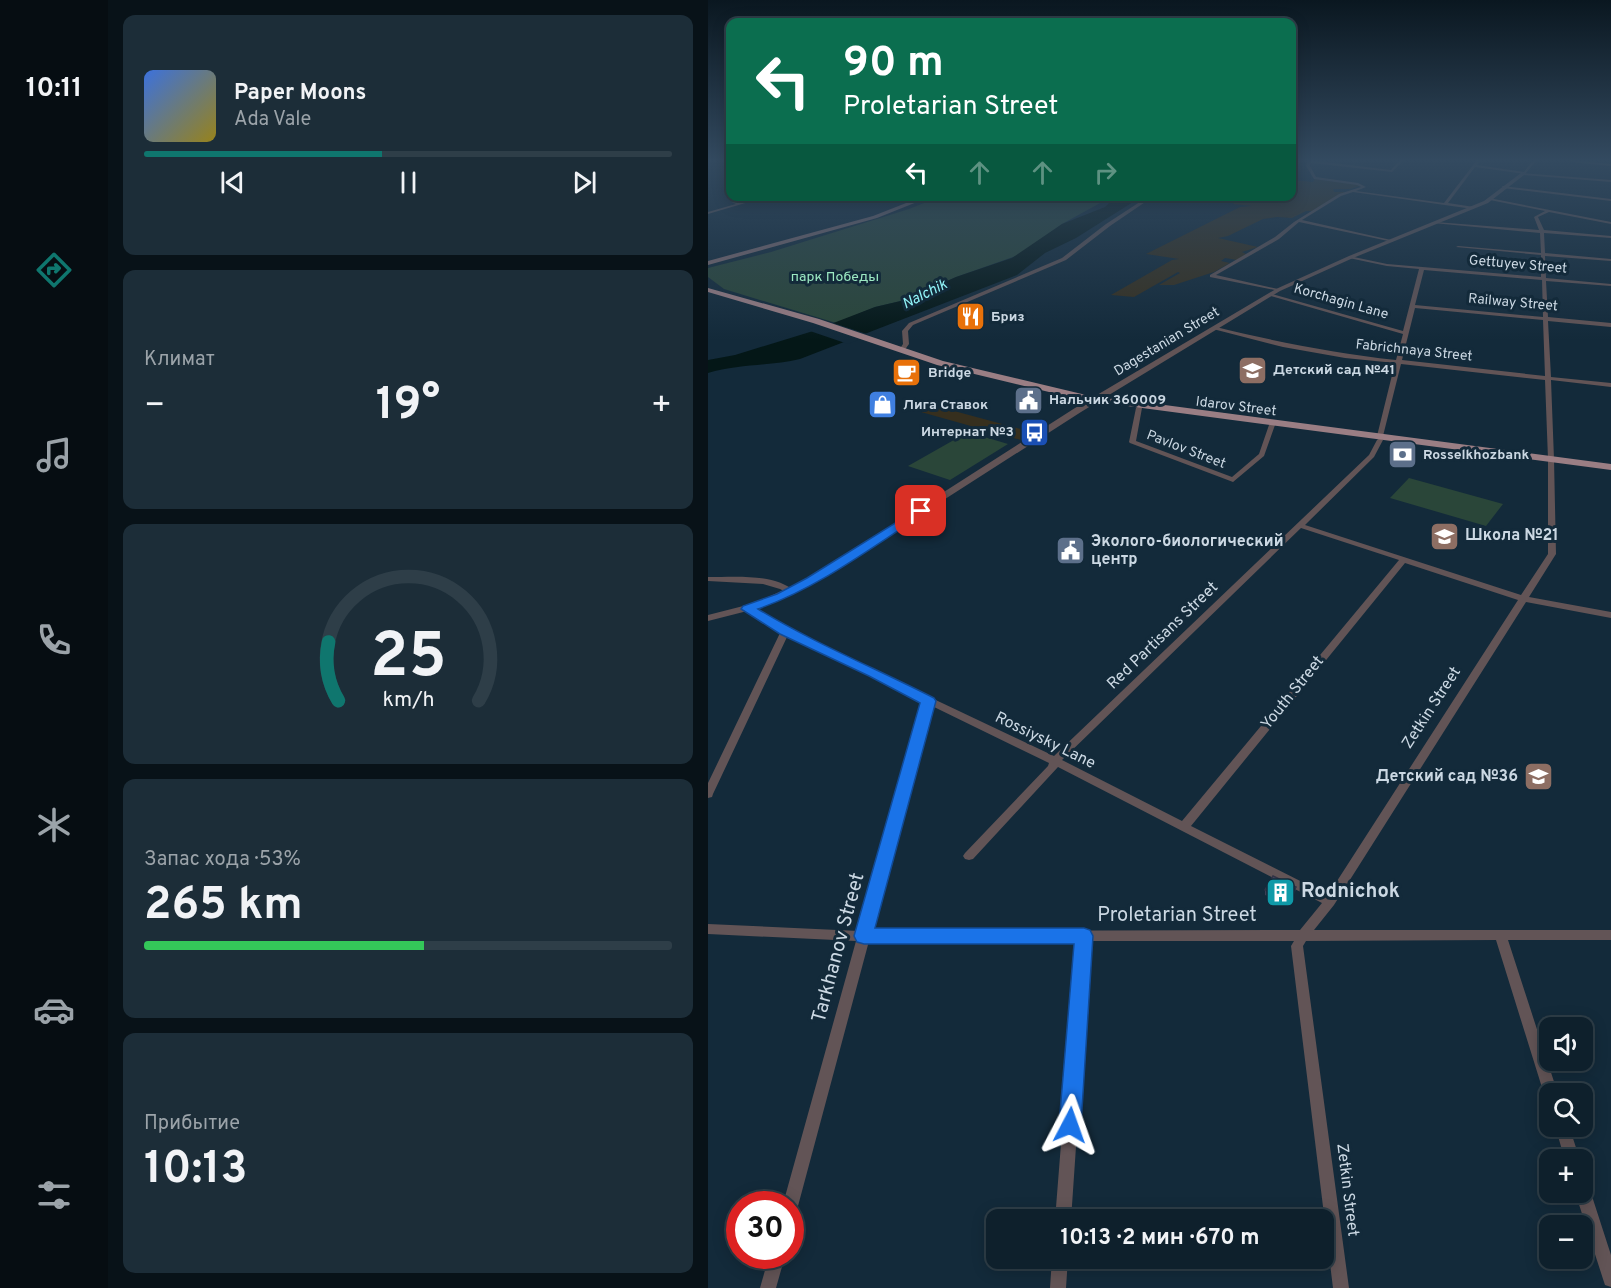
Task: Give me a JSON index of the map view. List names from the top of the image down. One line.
{"streets":{"main road":["Idarov Street"],"street":["Gettuyev Street","Korchagin Lane","Railway Street","Dagestanian Street","Fabrichnaya Street","Pavlov Street","Red Partisans Street","Youth Street","Zetkin Street","Rossiysky Lane","Proletarian Street","Tarkhanov Street"]},"crossings":[["Gettuyev Street","Dagestanian Street"],["Gettuyev Street","Red Partisans Street"],["Gettuyev Street","Zetkin Street"],["Korchagin Lane","Dagestanian Street"],["Korchagin Lane","Red Partisans Street"],["Railway Street","Red Partisans Street"],["Railway Street","Zetkin Street"],["Dagestanian Street","Fabrichnaya Street"],["Dagestanian Street","Idarov Street"],["Dagestanian Street","Rossiysky Lane"],["Fabrichnaya Street","Red Partisans Street"],["Fabrichnaya Street","Zetkin Street"],["Idarov Street","Pavlov Street"],["Idarov Street","Red Partisans Street"],["Idarov Street","Zetkin Street"],["Red Partisans Street","Rossiysky Lane"],["Youth Street","Rossiysky Lane"],["Zetkin Street","Rossiysky Lane"],["Zetkin Street","Proletarian Street"],["Rossiysky Lane","Tarkhanov Street"],["Proletarian Street","Tarkhanov Street"]],"water":["Nalchik"],"parks":["парк Победы"],"places":{"restaurant":["Бриз"],"school or university":["Детский сад №41","Школа №21","Детский сад №36"],"cafe":["Bridge"],"public building":["Нальчик 360009","Эколого-биологический центр"],"shop":["Лига Ставок"],"bus stop":["Интернат №3"],"bank":["Rosselkhozbank"],"building":["Rodnichok"]},"page":{"tabs":"10:11","turn":["90 m","Proletarian Street"],"song":["Paper Moons","Ada Vale"],"tile":["Климат",["Запас хода · 53%","265 km"],["Прибытие","10:13"]],"heat":["−","19°","+"],"map_buttons":["+","−"],"limit":"30","trip":"10:13 · 2 мин · 670 m","gauge":["25","km/h"]}}
